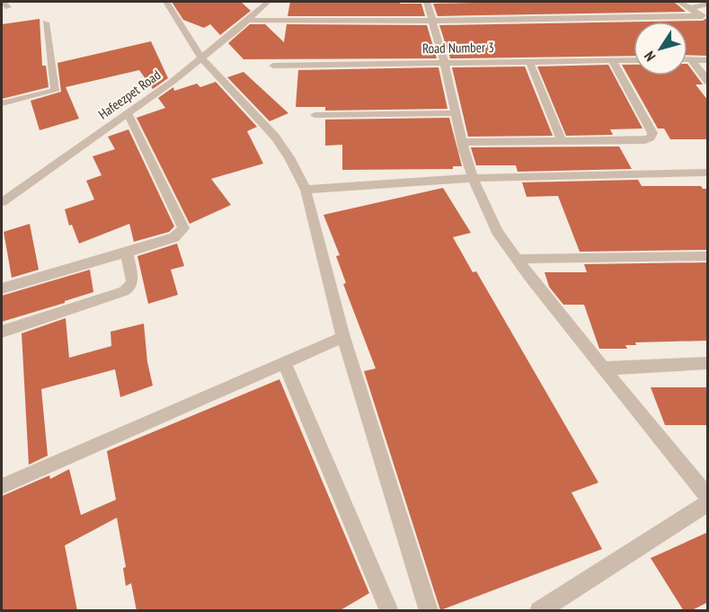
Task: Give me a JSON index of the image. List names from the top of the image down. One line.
{"streets":{"street":["Road Number 3","Hafeezpet Road"]},"north":"bottom left"}
